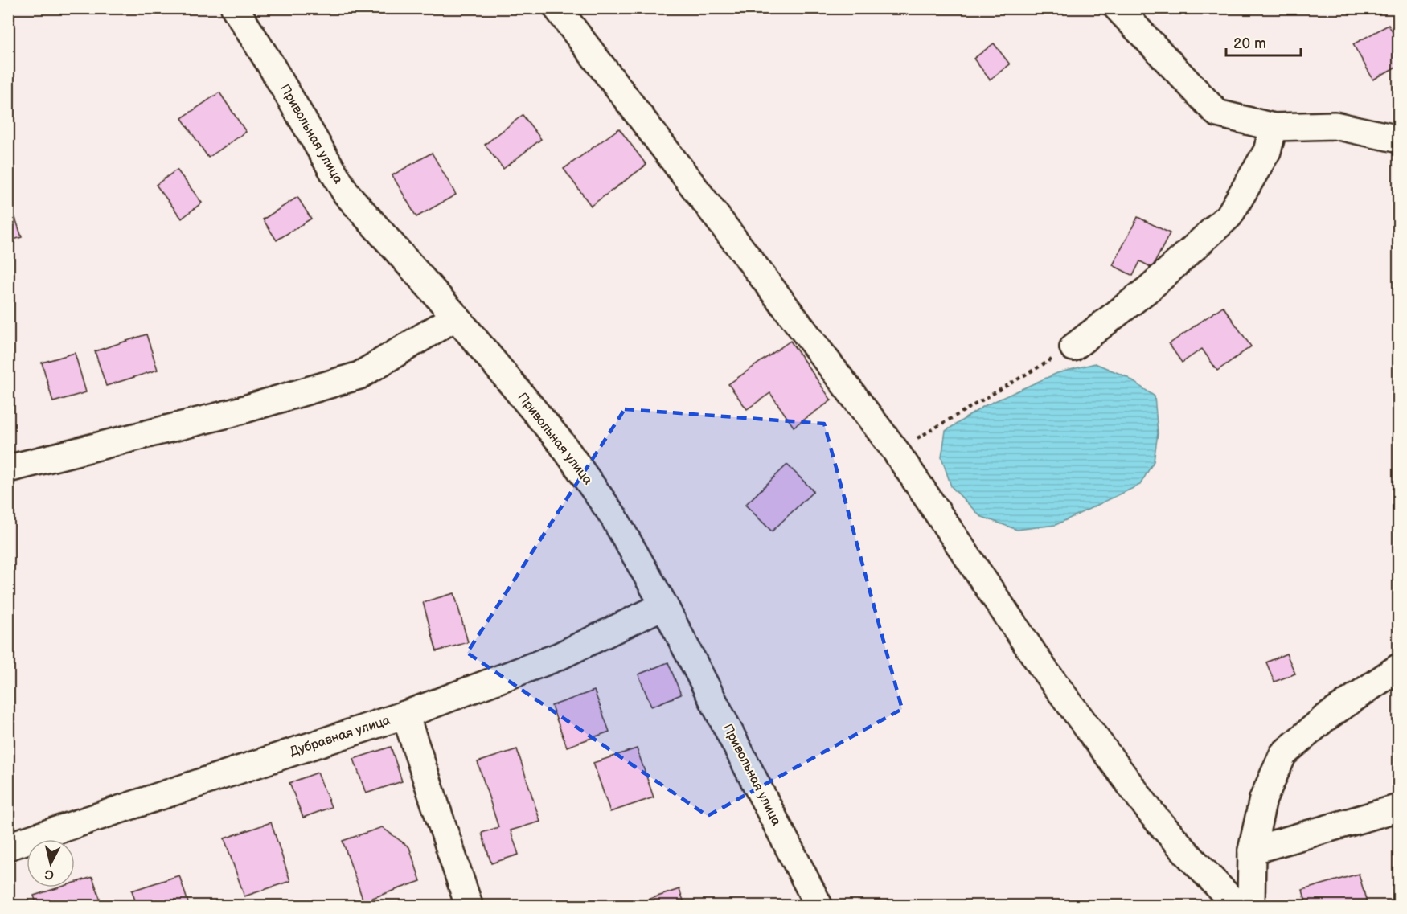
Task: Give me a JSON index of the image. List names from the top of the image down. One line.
{"streets":{"street":["Привольная улица","Дубравная улица"]},"crossings":[["Привольная улица","Дубравная улица"]],"scale_bar":"20 m","north":"bottom"}
